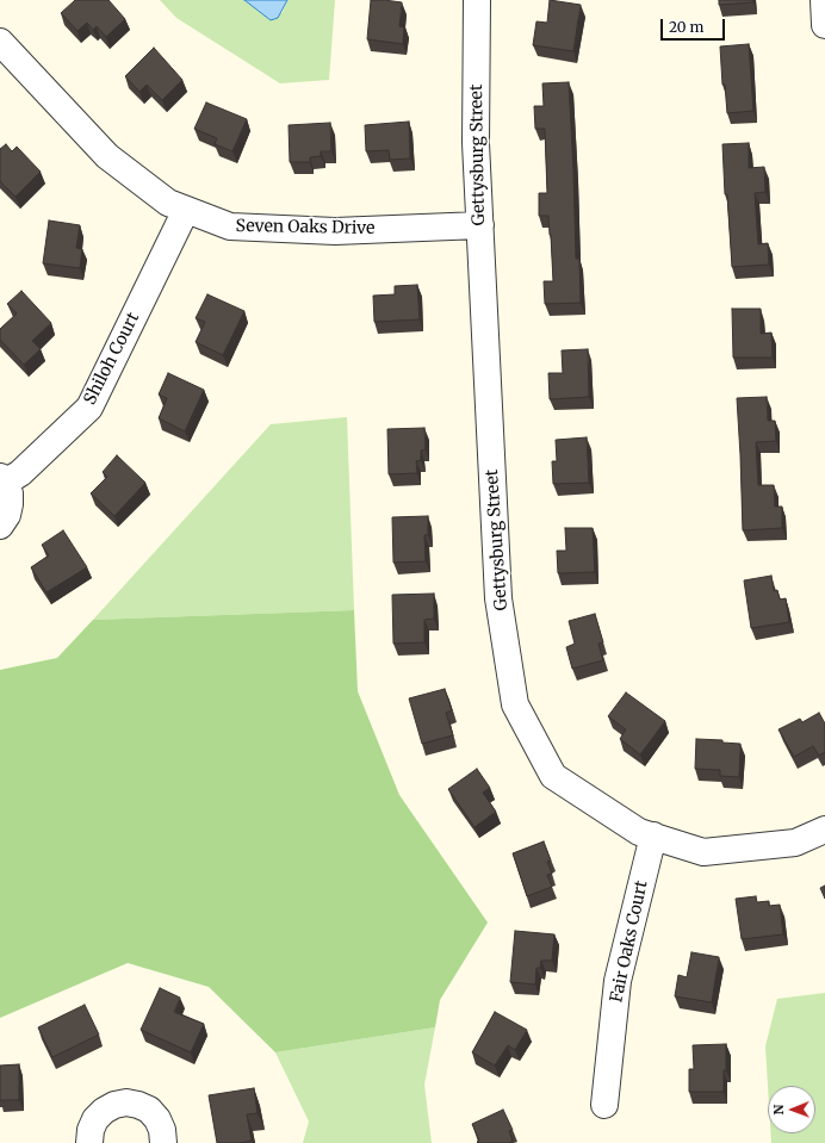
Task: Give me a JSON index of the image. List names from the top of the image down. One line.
{"streets":{"street":["Gettysburg Street","Seven Oaks Drive","Shiloh Court","Fair Oaks Court"]},"crossings":[["Gettysburg Street","Seven Oaks Drive"],["Gettysburg Street","Fair Oaks Court"],["Seven Oaks Drive","Shiloh Court"]],"scale_bar":"20 m","north":"left"}
